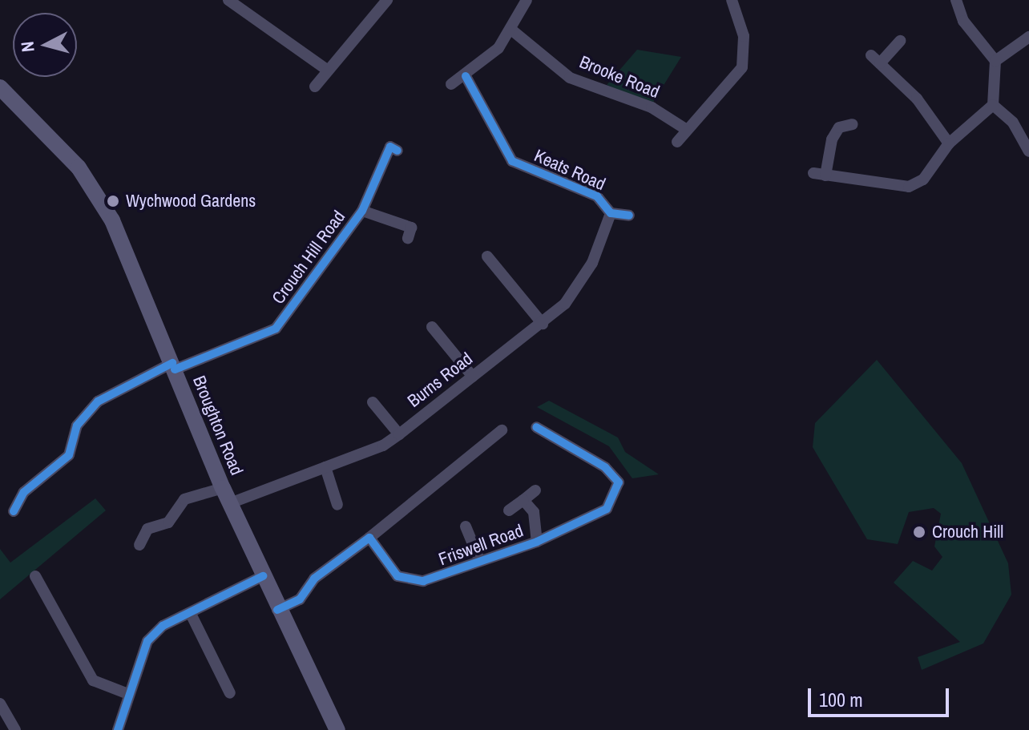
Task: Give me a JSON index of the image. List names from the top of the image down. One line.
{"streets":{"main road":["Broughton Road"],"street":["Brooke Road","Keats Road","Crouch Hill Road","Burns Road","Friswell Road"]},"crossings":[["Keats Road","Burns Road"],["Crouch Hill Road","Broughton Road"],["Burns Road","Broughton Road"]],"places":["Wychwood Gardens","Crouch Hill"],"scale_bar":"100 m","north":"left"}
